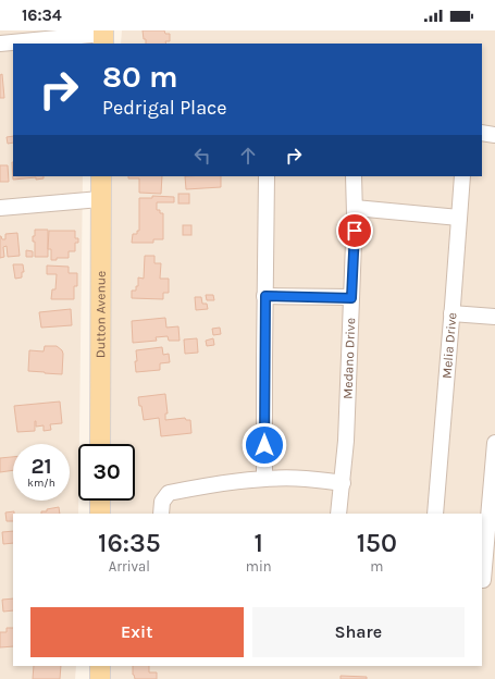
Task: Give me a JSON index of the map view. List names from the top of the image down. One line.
{"streets":{"main road":["Dutton Avenue"],"street":["Melia Drive","Medano Drive"]},"page":{"status":"16:34","turn":["80 m","Pedrigal Place"],"speed":"21 km/h","limit":"30","eta":["16:35","Arrival","1","min","150","m"],"buttons":["Exit","Share"]}}
